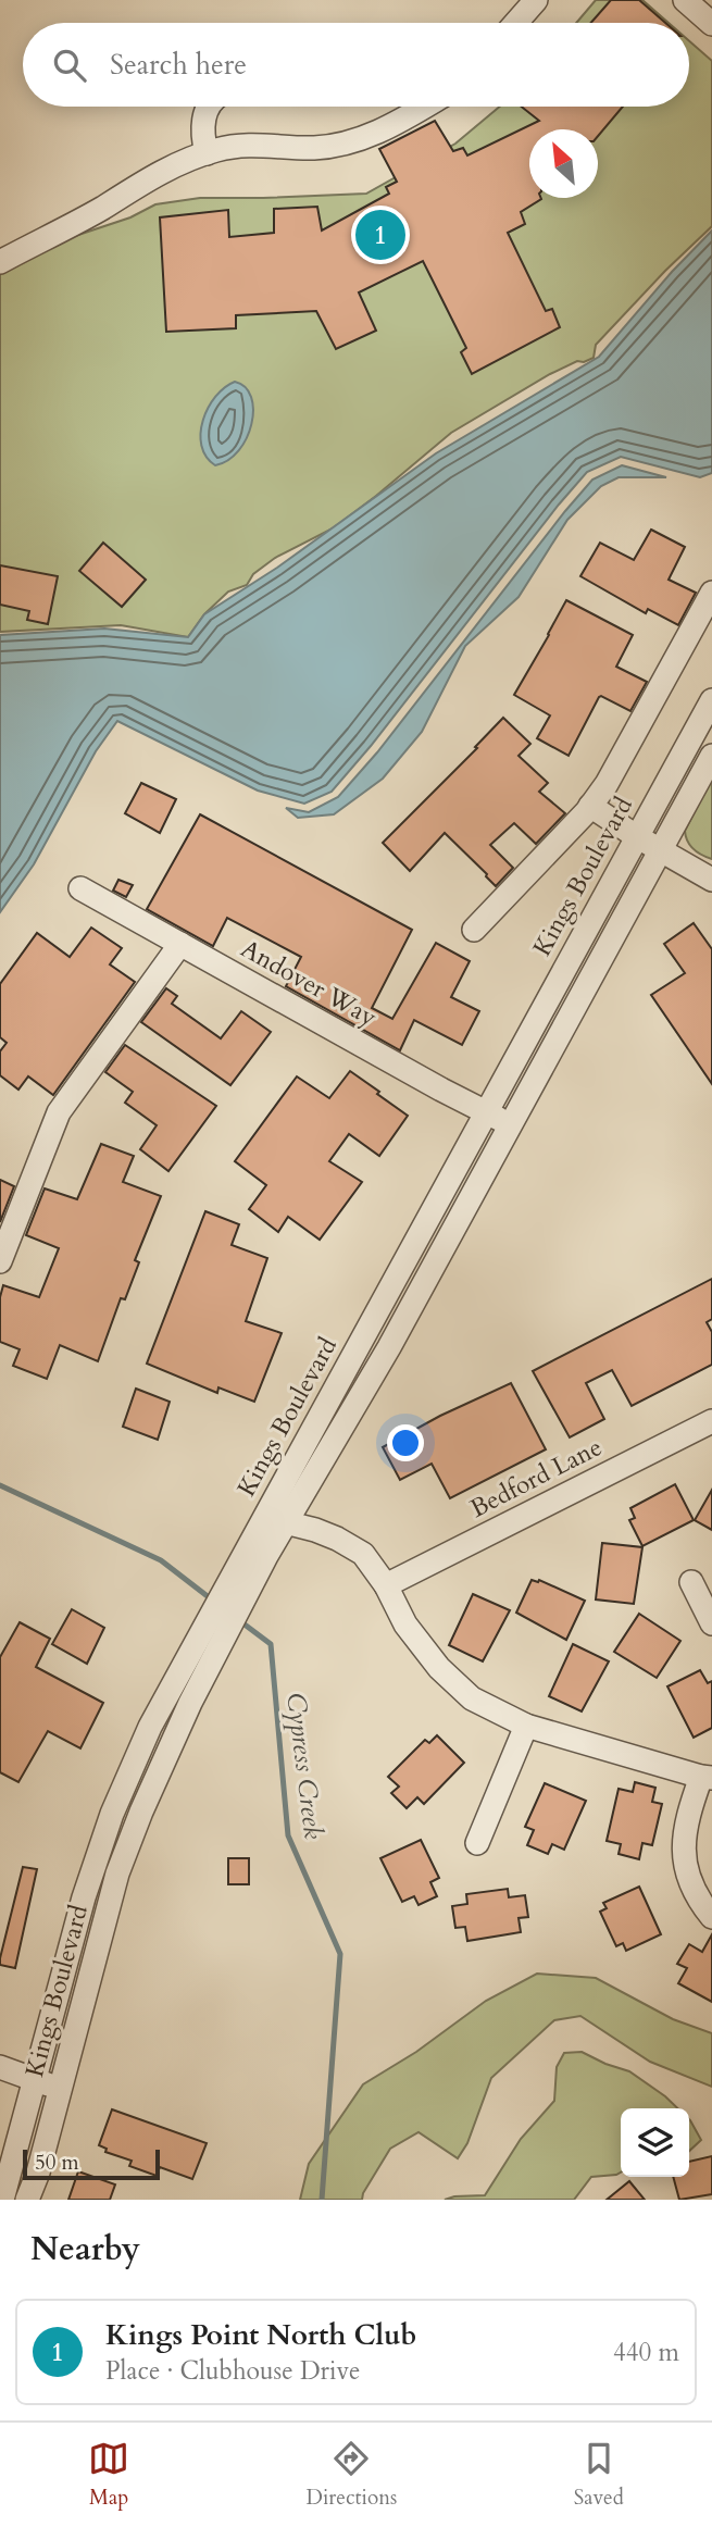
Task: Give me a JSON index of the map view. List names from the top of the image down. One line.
{"streets":{"street":["Kings Boulevard","Andover Way","Bedford Lane"]},"crossings":[["Kings Boulevard","Andover Way"]],"water":["Cypress Creek"],"scale_bar":"50 m","north":"top left","page":{"search":"Search here","pins":"1","scale":"50 m","heading":"Nearby","list":[{"mark":"1","name":"Kings Point North Club","note":"Place · Clubhouse Drive","value":"440 m"}],"nav":["Map","Directions","Saved"]}}
